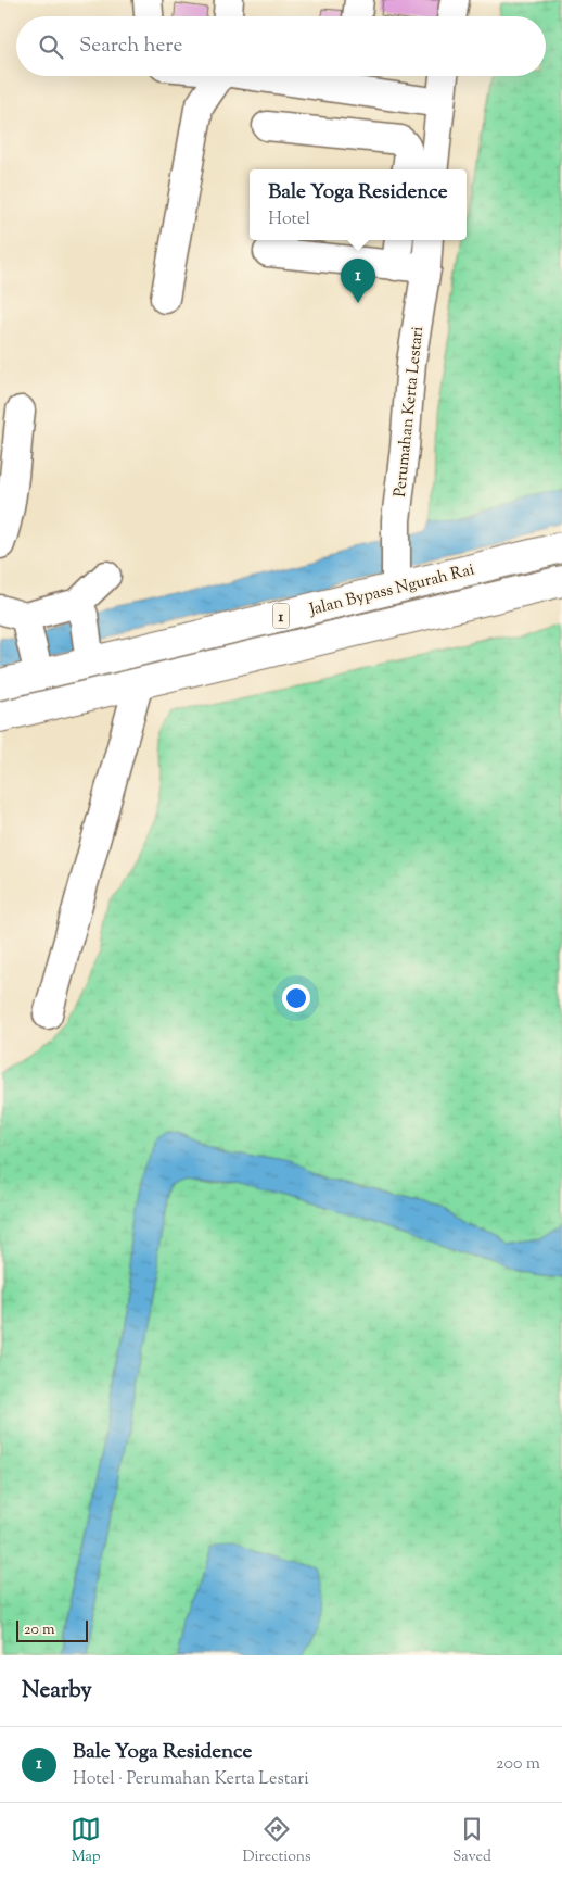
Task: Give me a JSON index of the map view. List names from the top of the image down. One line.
{"streets":{"highway":["Jalan Bypass Ngurah Rai","1"],"street":["Perumahan Kerta Lestari"]},"crossings":[["Perumahan Kerta Lestari","Jalan Bypass Ngurah Rai"]],"scale_bar":"20 m","page":{"search":"Search here","popup":["Bale Yoga Residence","Hotel"],"pins":"1","scale":"20 m","heading":"Nearby","list":[{"mark":"1","name":"Bale Yoga Residence","note":"Hotel · Perumahan Kerta Lestari","value":"200 m"}],"nav":["Map","Directions","Saved"]}}
